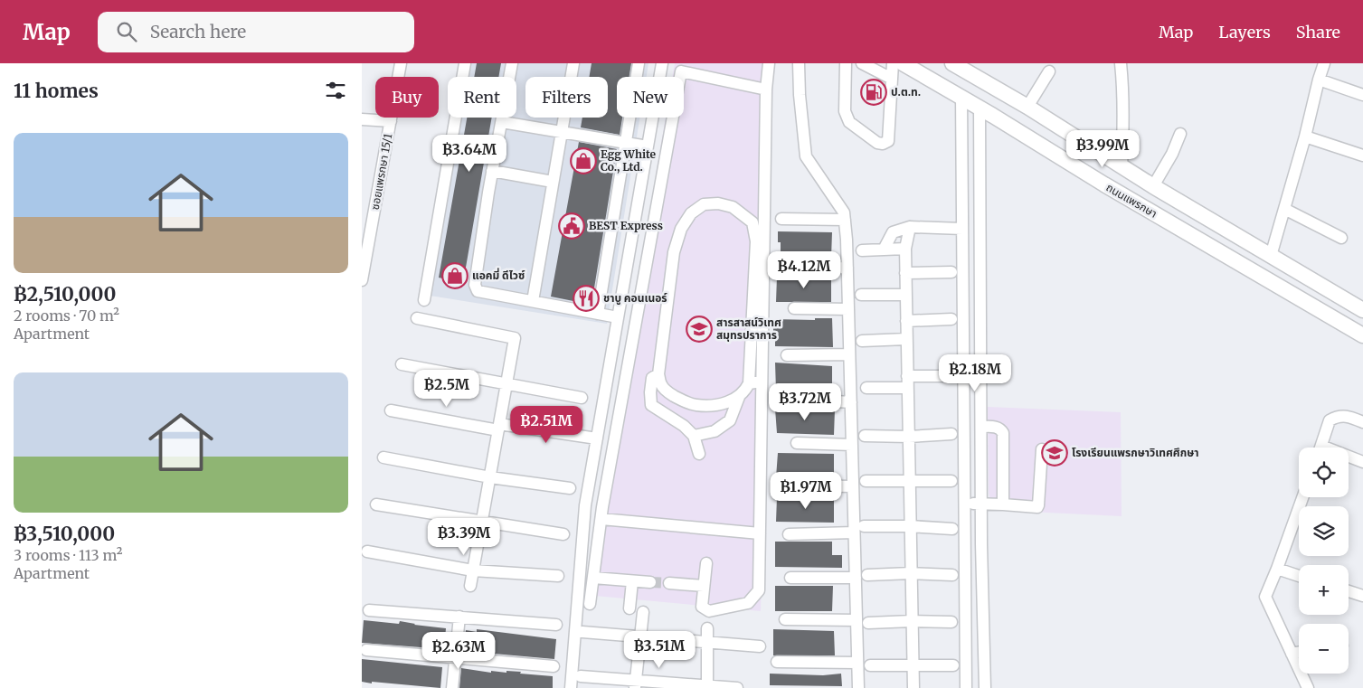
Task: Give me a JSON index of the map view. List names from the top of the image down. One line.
{"streets":{"main road":["ถนนแพรกษา"],"street":["ซอยแพรกษา 15/1"]},"places":{"fuel station":["ป.ต.ท."],"shop":["Egg White Co., Ltd.","แอคมี่ ดีไวซ์"],"public building":["BEST Express"],"restaurant":["ชาบู คอนเนอร์"],"school or university":["สารสาสน์วิเทศ สมุทรปราการ","โรงเรียนแพรกษาวิเทศศึกษา"]},"page":{"header":"Map","search":"Search here","nav":["Map","Layers","Share"],"heading":"11 homes","chip":["Buy","Rent","Filters","New"],"list":[{"name":"฿2,510,000","note":"2 rooms · 70 m² · Apartment"},{"name":"฿3,510,000","note":"3 rooms · 113 m² · Apartment"}],"price":["฿3.99M","฿3.64M","฿4.12M","฿2.18M","฿2.5M","฿3.72M","฿2.51M","฿1.97M","฿3.39M","฿3.51M","฿2.63M"],"map_buttons":["+","−"]}}
